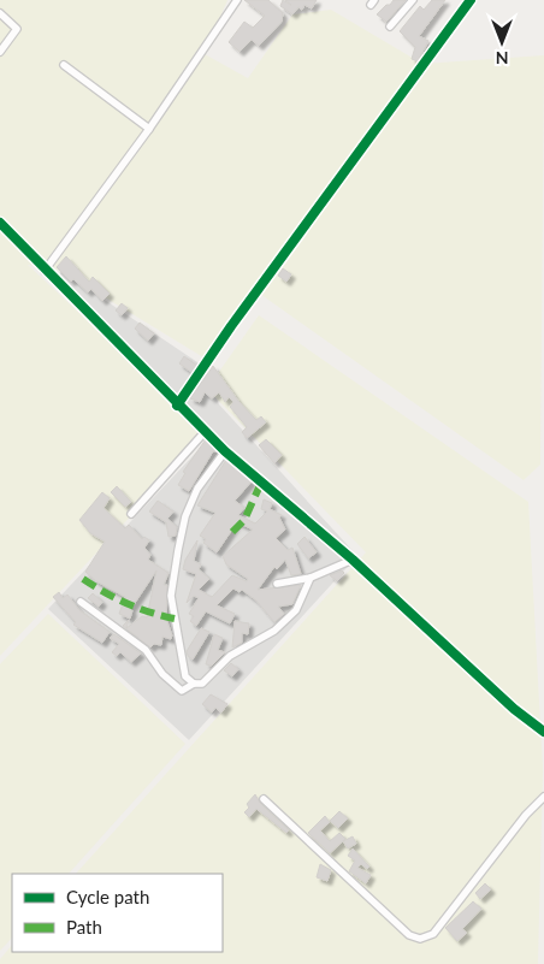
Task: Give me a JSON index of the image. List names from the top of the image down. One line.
{"legend":["Cycle path","Path"],"north":"bottom"}
